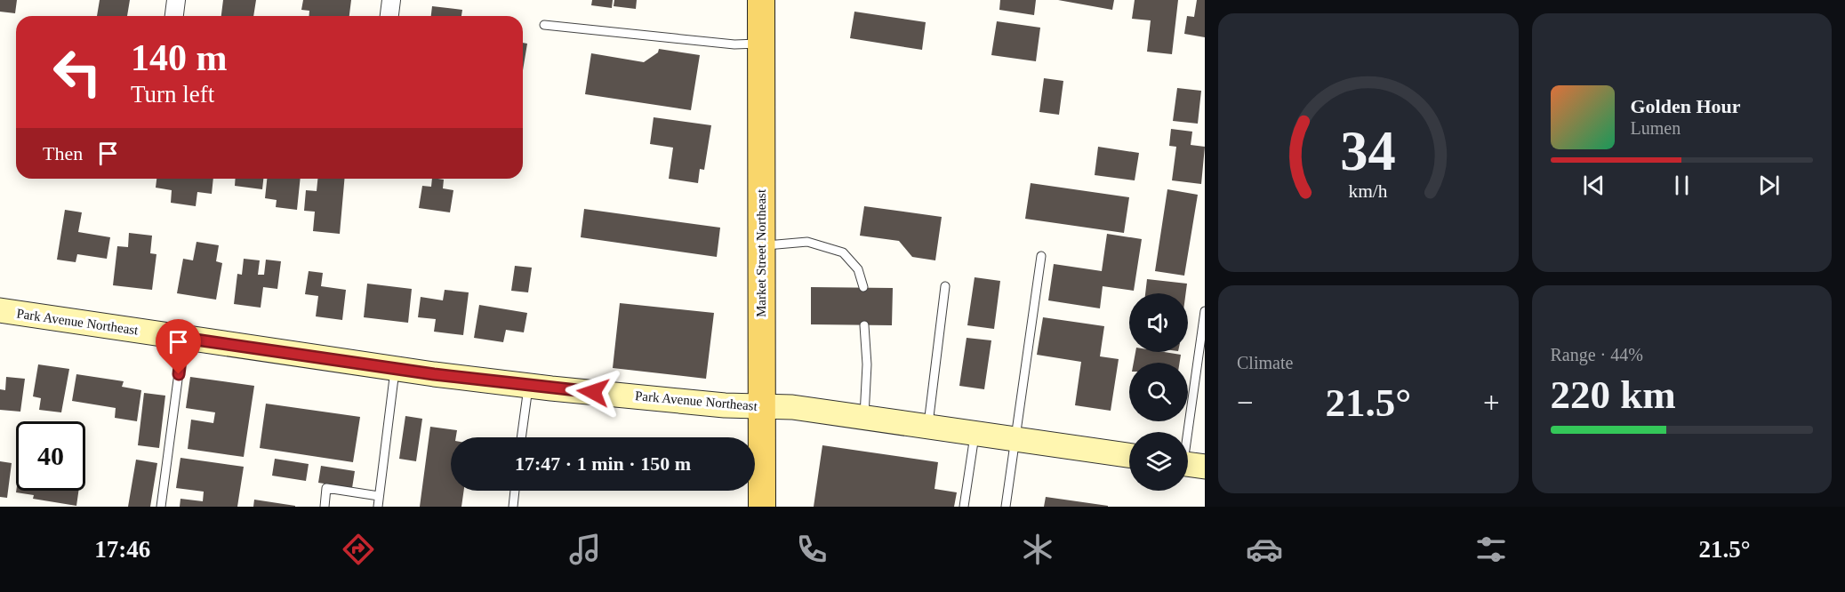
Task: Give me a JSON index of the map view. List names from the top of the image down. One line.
{"streets":{"main road":["Market Street Northeast"],"street":["Park Avenue Northeast"]},"crossings":[["Market Street Northeast","Park Avenue Northeast"]],"page":{"turn":["140 m","Turn left"],"song":["Golden Hour","Lumen"],"then":"Then","tile":["Climate",["Range · 44%","220 km"]],"heat":["−","21.5°","+"],"limit":"40","trip":"17:47 · 1 min · 150 m","tabs":["17:46","21.5°"],"gauge":["34","km/h"]}}
